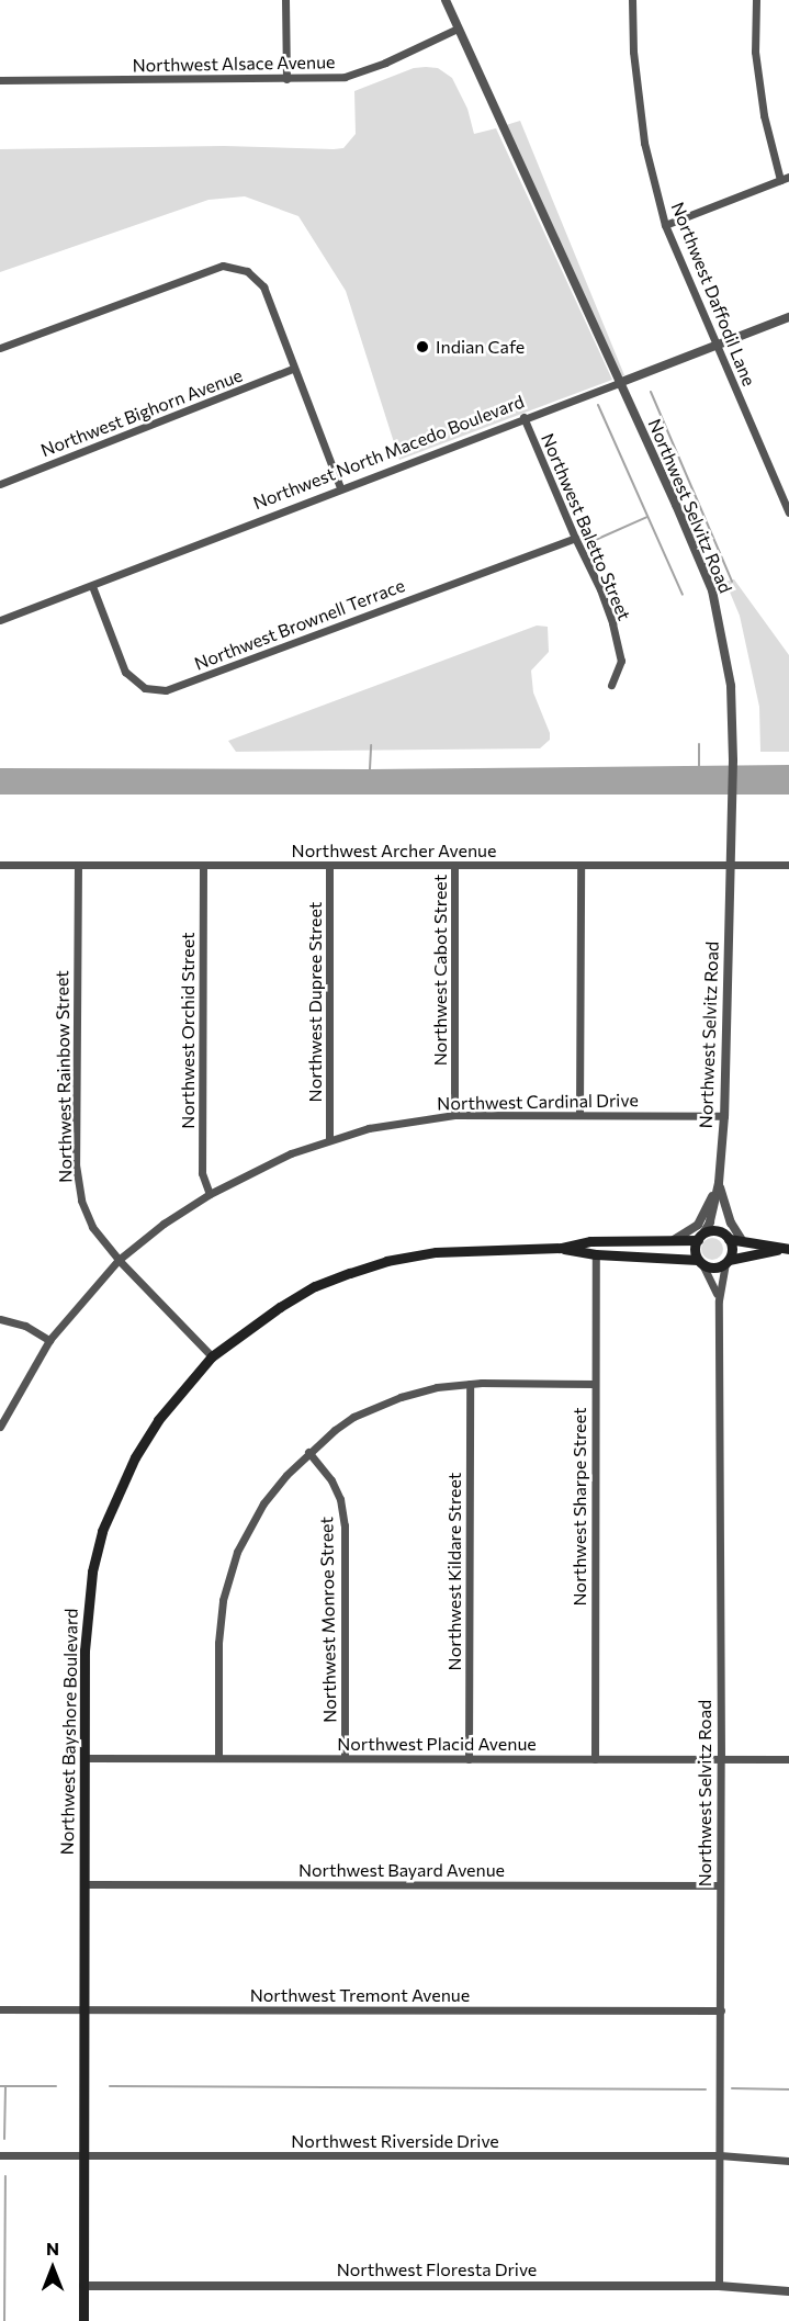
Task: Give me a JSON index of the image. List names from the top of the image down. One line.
{"streets":{"main road":["Northwest Bayshore Boulevard"],"street":["Northwest Alsace Avenue","Northwest Daffodil Lane","Northwest Bighorn Avenue","Northwest North Macedo Boulevard","Northwest Selvitz Road","Northwest Baletto Street","Northwest Brownell Terrace","Northwest Archer Avenue","Northwest Cabot Street","Northwest Dupree Street","Northwest Orchid Street","Northwest Rainbow Street","Northwest Cardinal Drive","Northwest Sharpe Street","Northwest Kildare Street","Northwest Monroe Street","Northwest Placid Avenue","Northwest Bayard Avenue","Northwest Tremont Avenue","Northwest Riverside Drive","Northwest Floresta Drive"]},"crossings":[["Northwest Alsace Avenue","Northwest Selvitz Road"],["Northwest Daffodil Lane","Northwest North Macedo Boulevard"],["Northwest North Macedo Boulevard","Northwest Selvitz Road"],["Northwest North Macedo Boulevard","Northwest Baletto Street"],["Northwest North Macedo Boulevard","Northwest Brownell Terrace"],["Northwest Selvitz Road","Northwest Archer Avenue"],["Northwest Selvitz Road","Northwest Cardinal Drive"],["Northwest Selvitz Road","Northwest Bayshore Boulevard"],["Northwest Selvitz Road","Northwest Placid Avenue"],["Northwest Selvitz Road","Northwest Bayard Avenue"],["Northwest Selvitz Road","Northwest Tremont Avenue"],["Northwest Selvitz Road","Northwest Riverside Drive"],["Northwest Selvitz Road","Northwest Floresta Drive"],["Northwest Baletto Street","Northwest Brownell Terrace"],["Northwest Archer Avenue","Northwest Cabot Street"],["Northwest Archer Avenue","Northwest Dupree Street"],["Northwest Archer Avenue","Northwest Orchid Street"],["Northwest Archer Avenue","Northwest Rainbow Street"],["Northwest Cabot Street","Northwest Cardinal Drive"],["Northwest Dupree Street","Northwest Cardinal Drive"],["Northwest Orchid Street","Northwest Cardinal Drive"],["Northwest Rainbow Street","Northwest Cardinal Drive"],["Northwest Rainbow Street","Northwest Bayshore Boulevard"],["Northwest Sharpe Street","Northwest Bayshore Boulevard"],["Northwest Sharpe Street","Northwest Placid Avenue"],["Northwest Kildare Street","Northwest Placid Avenue"],["Northwest Monroe Street","Northwest Placid Avenue"],["Northwest Bayshore Boulevard","Northwest Placid Avenue"],["Northwest Bayshore Boulevard","Northwest Bayard Avenue"],["Northwest Bayshore Boulevard","Northwest Tremont Avenue"],["Northwest Bayshore Boulevard","Northwest Riverside Drive"],["Northwest Bayshore Boulevard","Northwest Floresta Drive"]],"places":["Indian Cafe"],"north":"top"}
